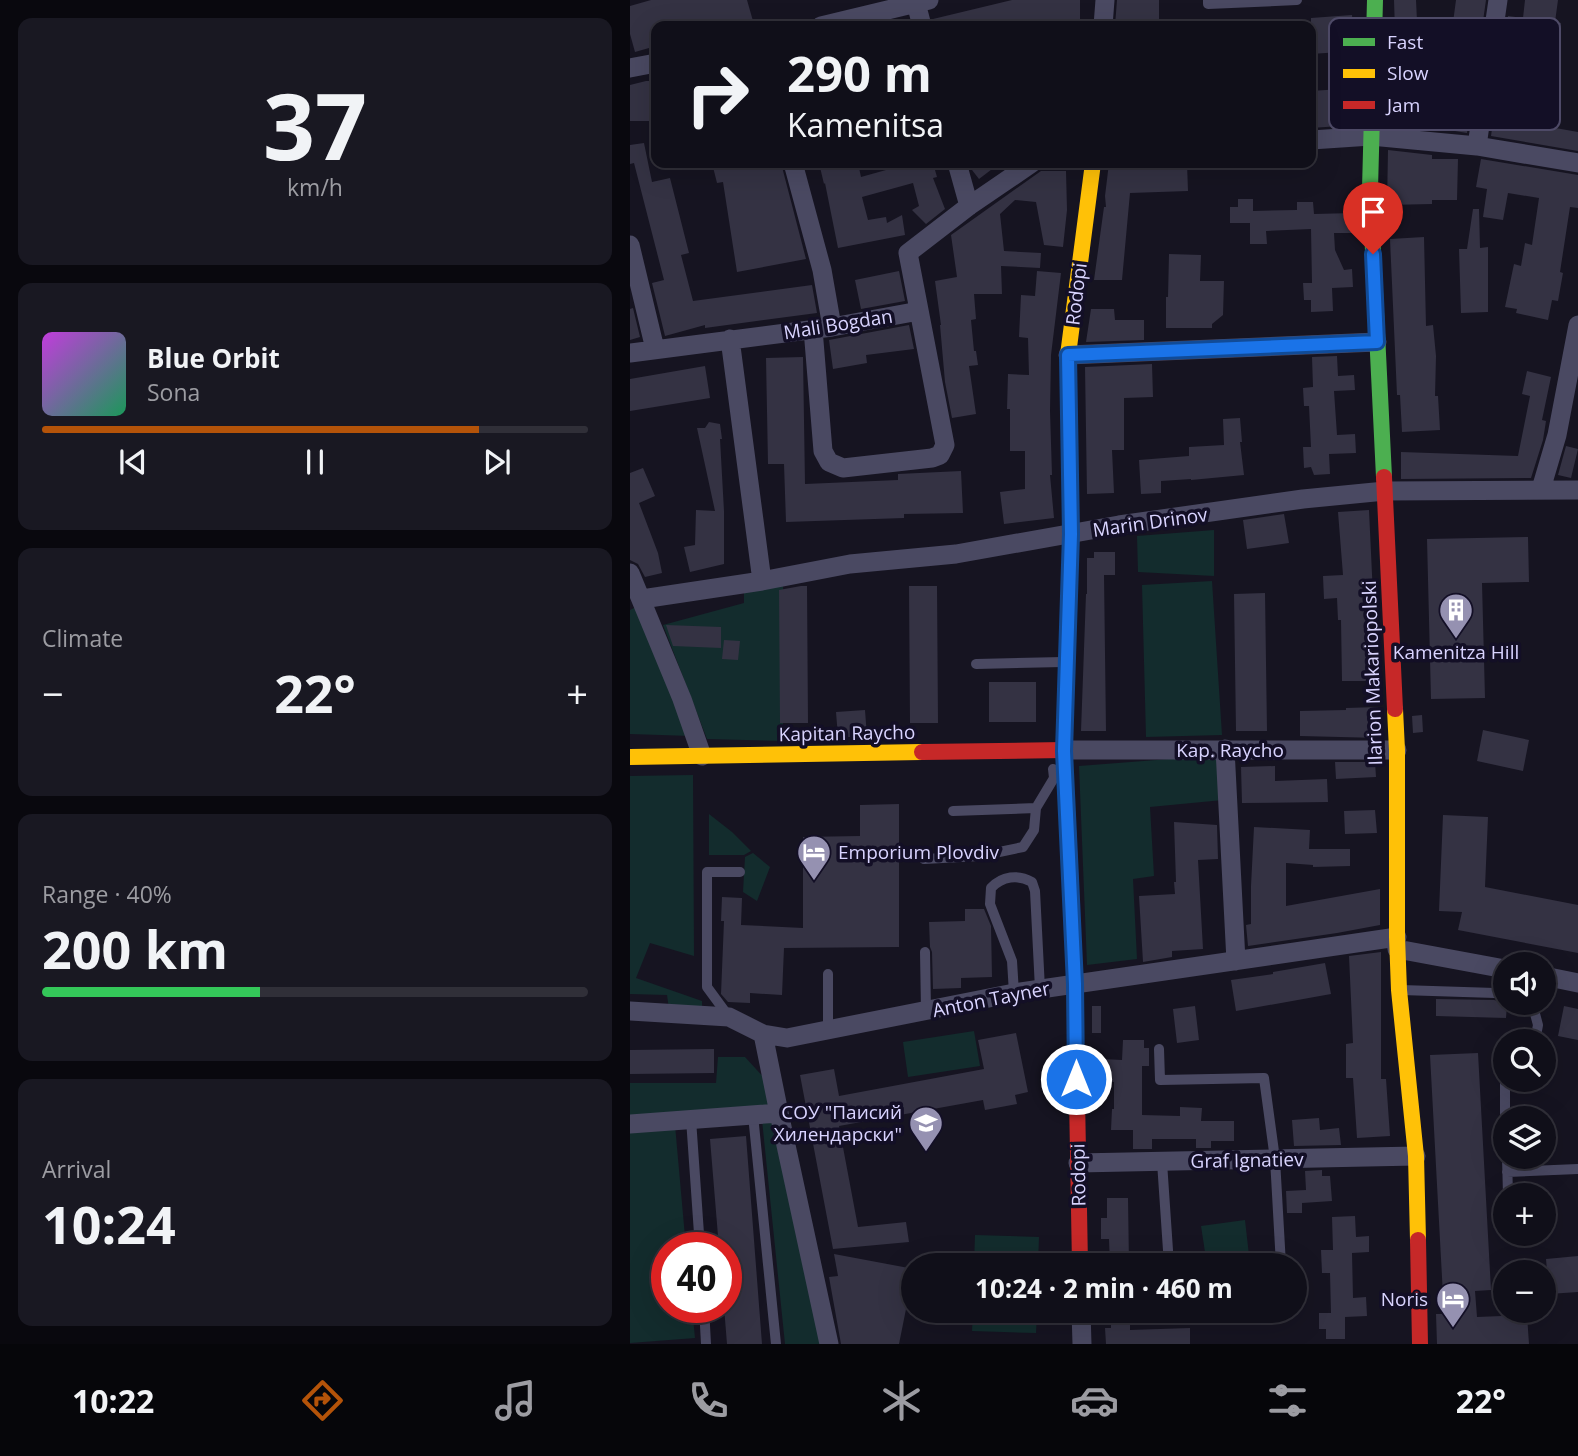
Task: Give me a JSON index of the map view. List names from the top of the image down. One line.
{"streets":{"street":["Rodopi","Mali Bogdan","Marin Drinov","Ilarion Makariopolski","Kapitan Raycho","Kap. Raycho","Anton Tayner","Graf Ignatiev"]},"crossings":[["Rodopi","Marin Drinov"],["Rodopi","Kapitan Raycho"],["Rodopi","Kap. Raycho"],["Rodopi","Anton Tayner"],["Rodopi","Graf Ignatiev"],["Marin Drinov","Ilarion Makariopolski"],["Ilarion Makariopolski","Kap. Raycho"],["Ilarion Makariopolski","Anton Tayner"],["Ilarion Makariopolski","Graf Ignatiev"],["Kapitan Raycho","Kap. Raycho"]],"places":{"building":["Kamenitza Hill"],"hotel":["Emporium Plovdiv","Noris"],"school or university":["СОУ \"Паисий Хилендарски\""]},"legend":["Fast","Slow","Jam"],"page":{"tile":[["37","km/h"],"Climate",["Range · 40%","200 km"],["Arrival","10:24"]],"turn":["290 m","Kamenitsa"],"song":["Blue Orbit","Sona"],"heat":["−","22°","+"],"map_buttons":["+","−"],"limit":"40","trip":"10:24 · 2 min · 460 m","tabs":["10:22","22°"]}}
